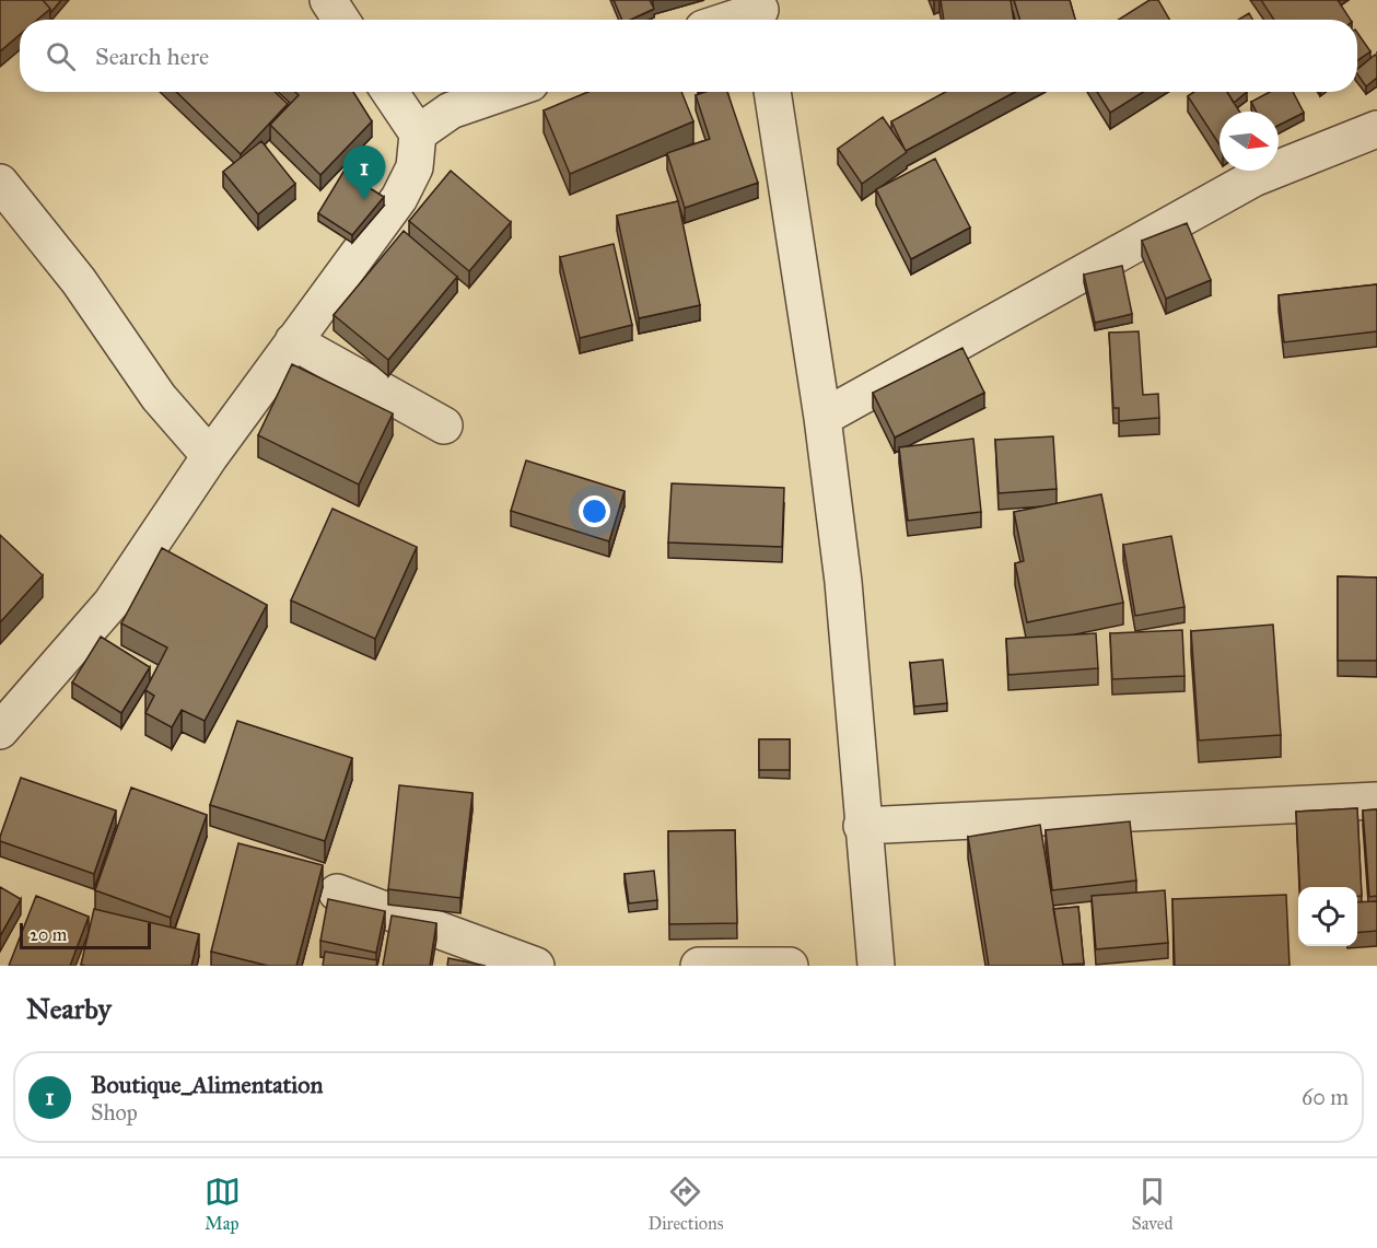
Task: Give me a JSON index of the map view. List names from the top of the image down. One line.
{"scale_bar":"20 m","north":"right","page":{"search":"Search here","pins":"1","scale":"20 m","heading":"Nearby","list":[{"mark":"1","name":"Boutique_Alimentation","note":"Shop","value":"60 m"}],"nav":["Map","Directions","Saved"]}}
